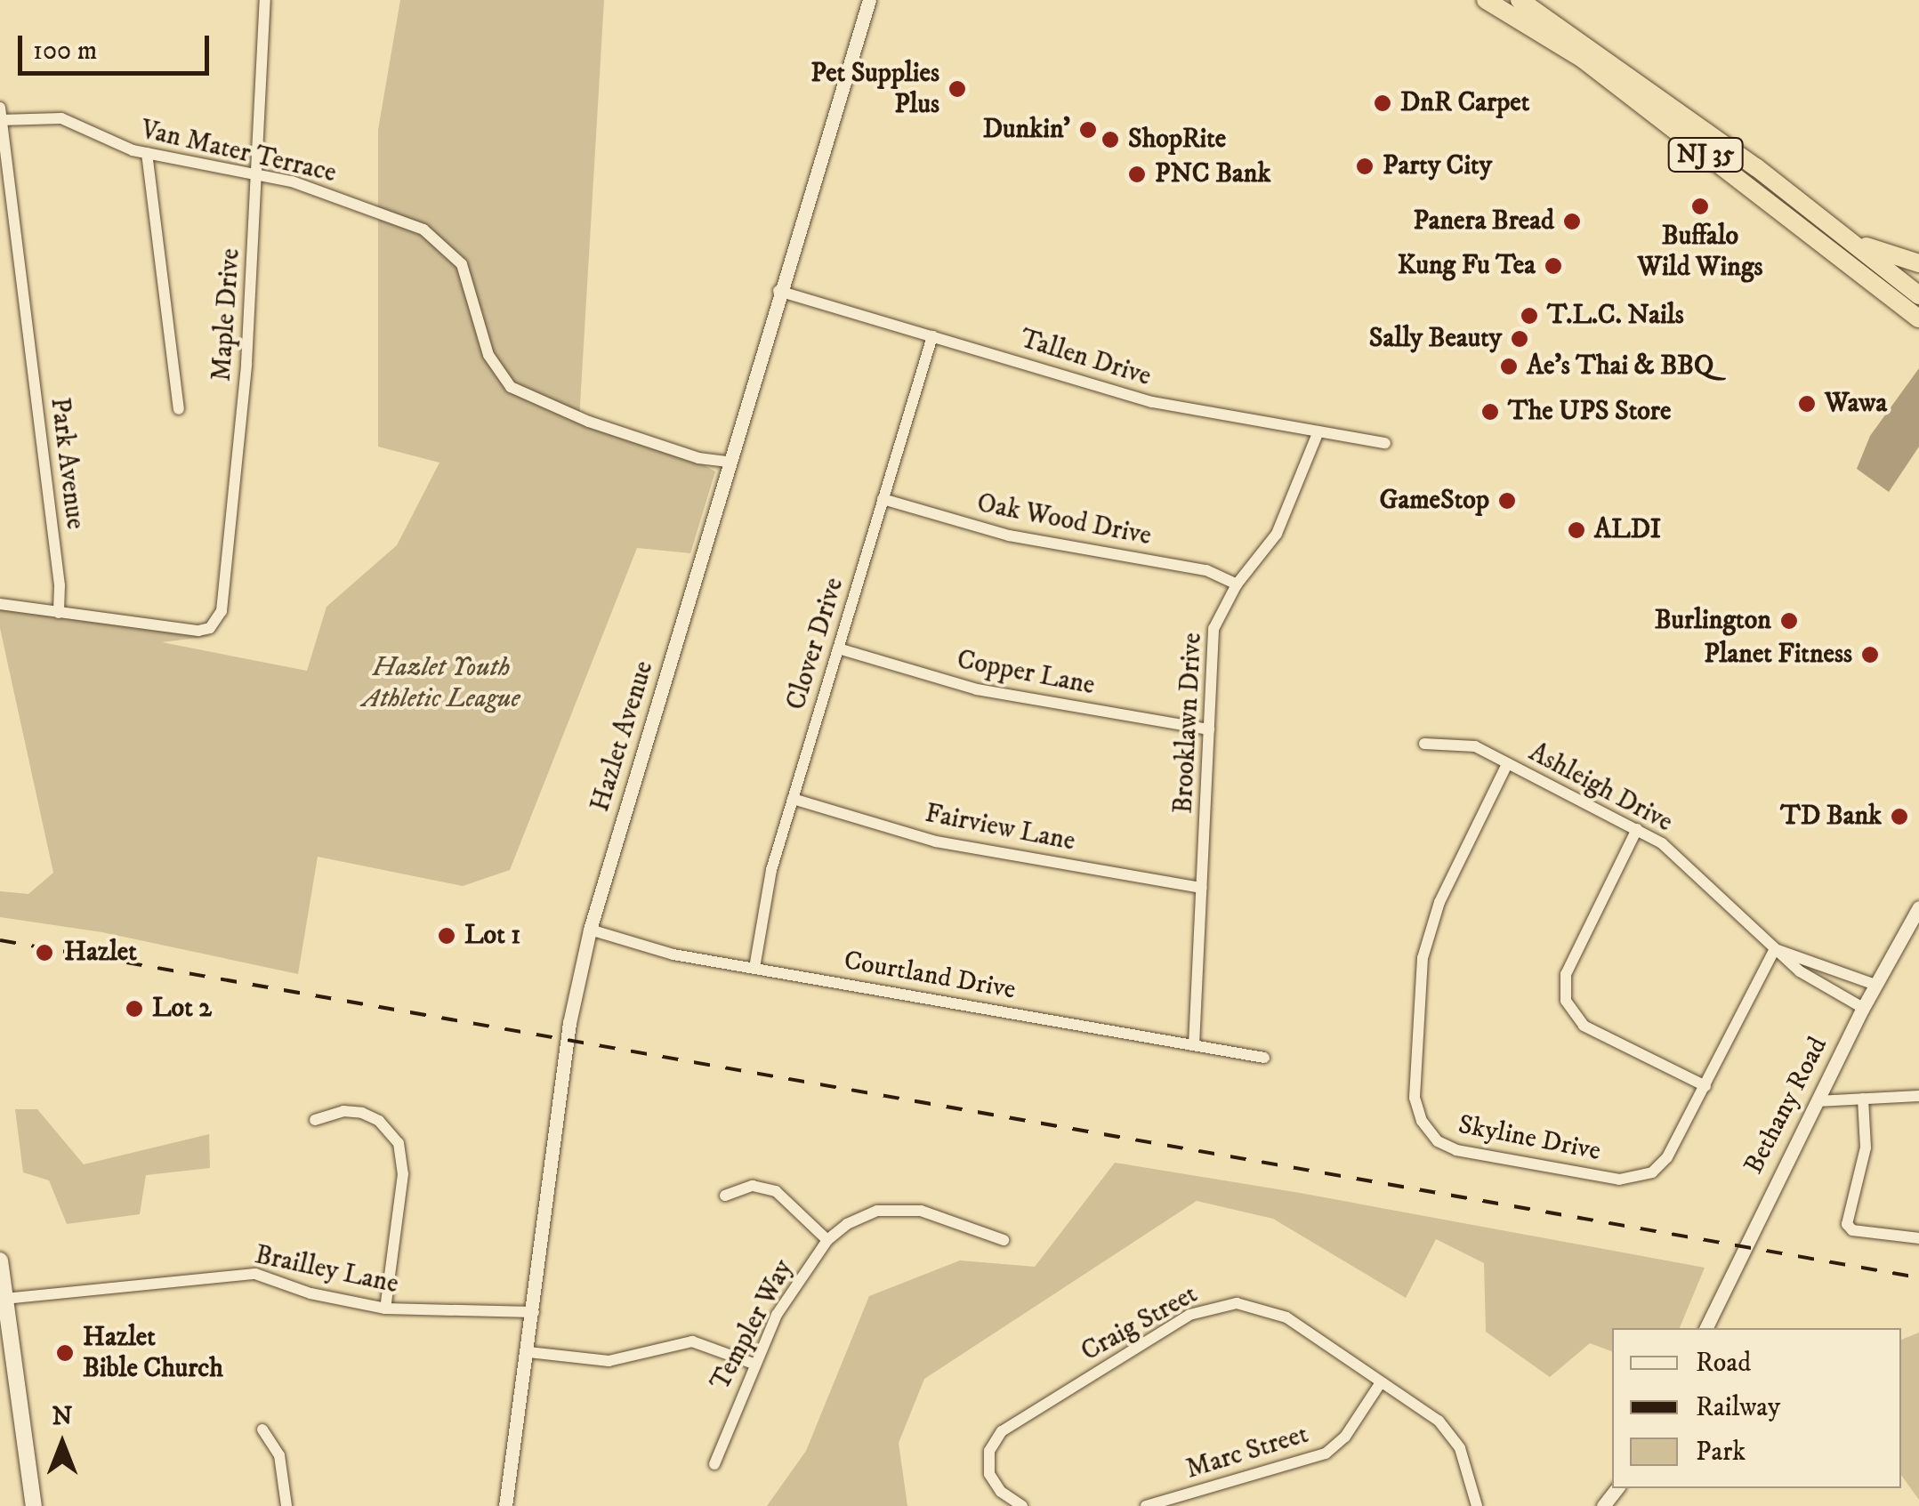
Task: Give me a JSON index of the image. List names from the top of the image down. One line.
{"streets":{"highway":["NJ 35"],"street":["Van Mater Terrace","Maple Drive","Tallen Drive","Park Avenue","Oak Wood Drive","Clover Drive","Copper Lane","Brooklawn Drive","Hazlet Avenue","Ashleigh Drive","Fairview Lane","Courtland Drive","Bethany Road","Skyline Drive","Brailley Lane","Craig Street","Templer Way","Marc Street"]},"crossings":[["Van Mater Terrace","Maple Drive"],["Van Mater Terrace","Park Avenue"],["Van Mater Terrace","Hazlet Avenue"],["Maple Drive","Park Avenue"],["Tallen Drive","Clover Drive"],["Tallen Drive","Brooklawn Drive"],["Tallen Drive","Hazlet Avenue"],["Oak Wood Drive","Clover Drive"],["Oak Wood Drive","Brooklawn Drive"],["Clover Drive","Copper Lane"],["Clover Drive","Fairview Lane"],["Clover Drive","Courtland Drive"],["Copper Lane","Brooklawn Drive"],["Brooklawn Drive","Fairview Lane"],["Brooklawn Drive","Courtland Drive"],["Hazlet Avenue","Courtland Drive"],["Hazlet Avenue","Brailley Lane"],["Ashleigh Drive","Bethany Road"],["Ashleigh Drive","Skyline Drive"],["Craig Street","Marc Street"]],"parks":["Hazlet Youth Athletic League"],"places":["Pet Supplies Plus","DnR Carpet","Dunkin'","ShopRite","Party City","PNC Bank","Buffalo Wild Wings","Panera Bread","Kung Fu Tea","T.L.C. Nails","Sally Beauty","Ae's Thai & BBQ","Wawa","The UPS Store","GameStop","ALDI","Burlington","Planet Fitness","TD Bank","Lot 1","Hazlet","Lot 2","Hazlet Bible Church"],"legend":["Road","Railway","Park"],"scale_bar":"100 m","north":"top"}
